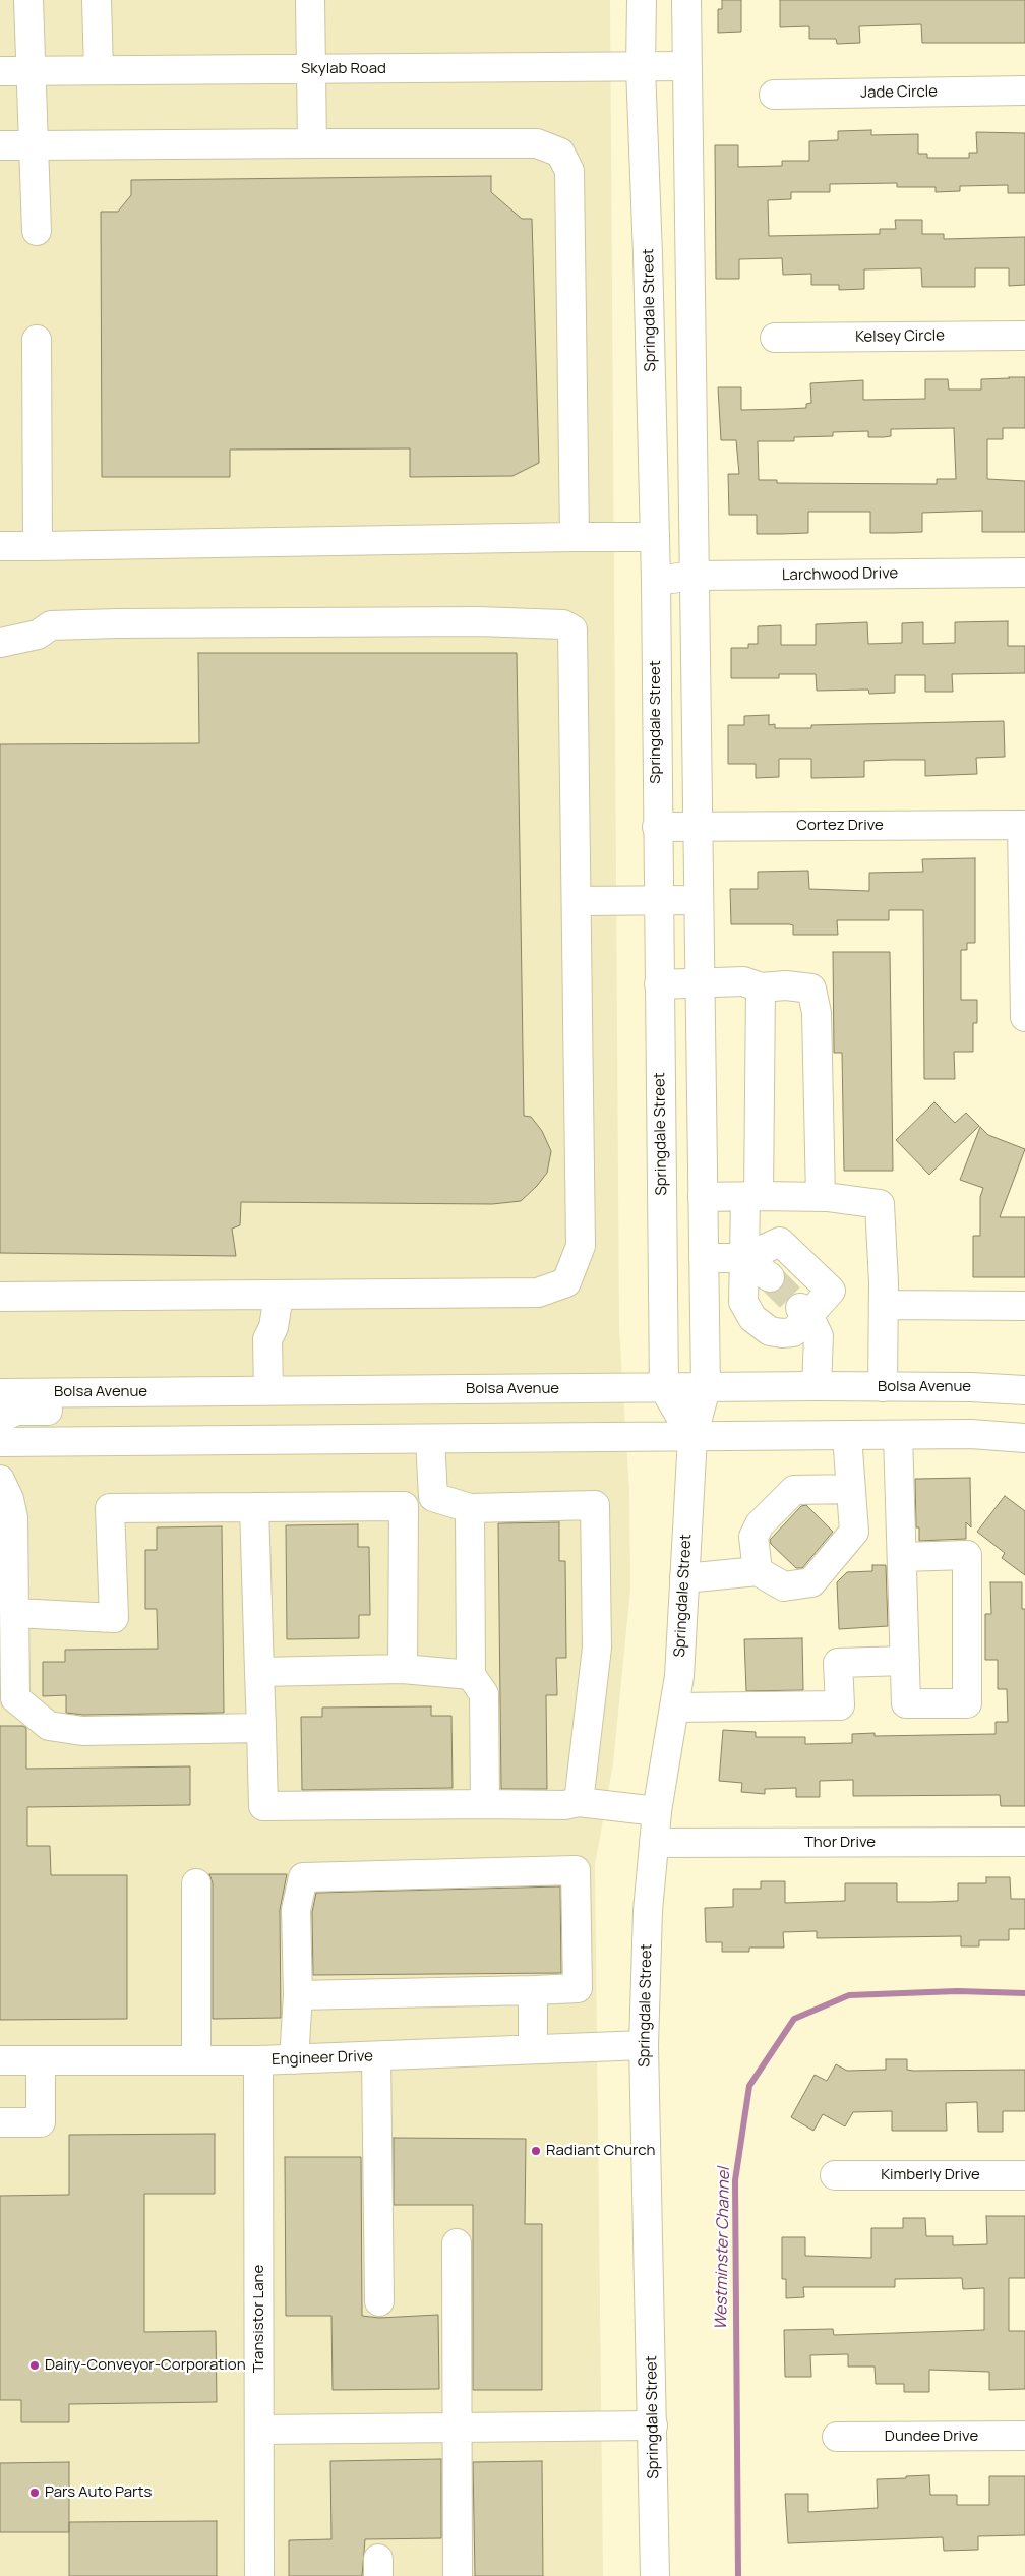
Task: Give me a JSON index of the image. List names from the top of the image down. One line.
{"streets":{"main road":["Skylab Road","Jade Circle","Springdale Street","Kelsey Circle","Larchwood Drive","Cortez Drive","Bolsa Avenue","Thor Drive","Engineer Drive","Kimberly Drive","Transistor Lane","Dundee Drive"]},"crossings":[["Skylab Road","Springdale Street"],["Springdale Street","Larchwood Drive"],["Springdale Street","Cortez Drive"],["Springdale Street","Bolsa Avenue"],["Springdale Street","Thor Drive"],["Springdale Street","Engineer Drive"],["Engineer Drive","Transistor Lane"]],"water":["Westminster Channel"],"places":["Radiant Church","Dairy-Conveyor-Corporation","Pars Auto Parts"]}
